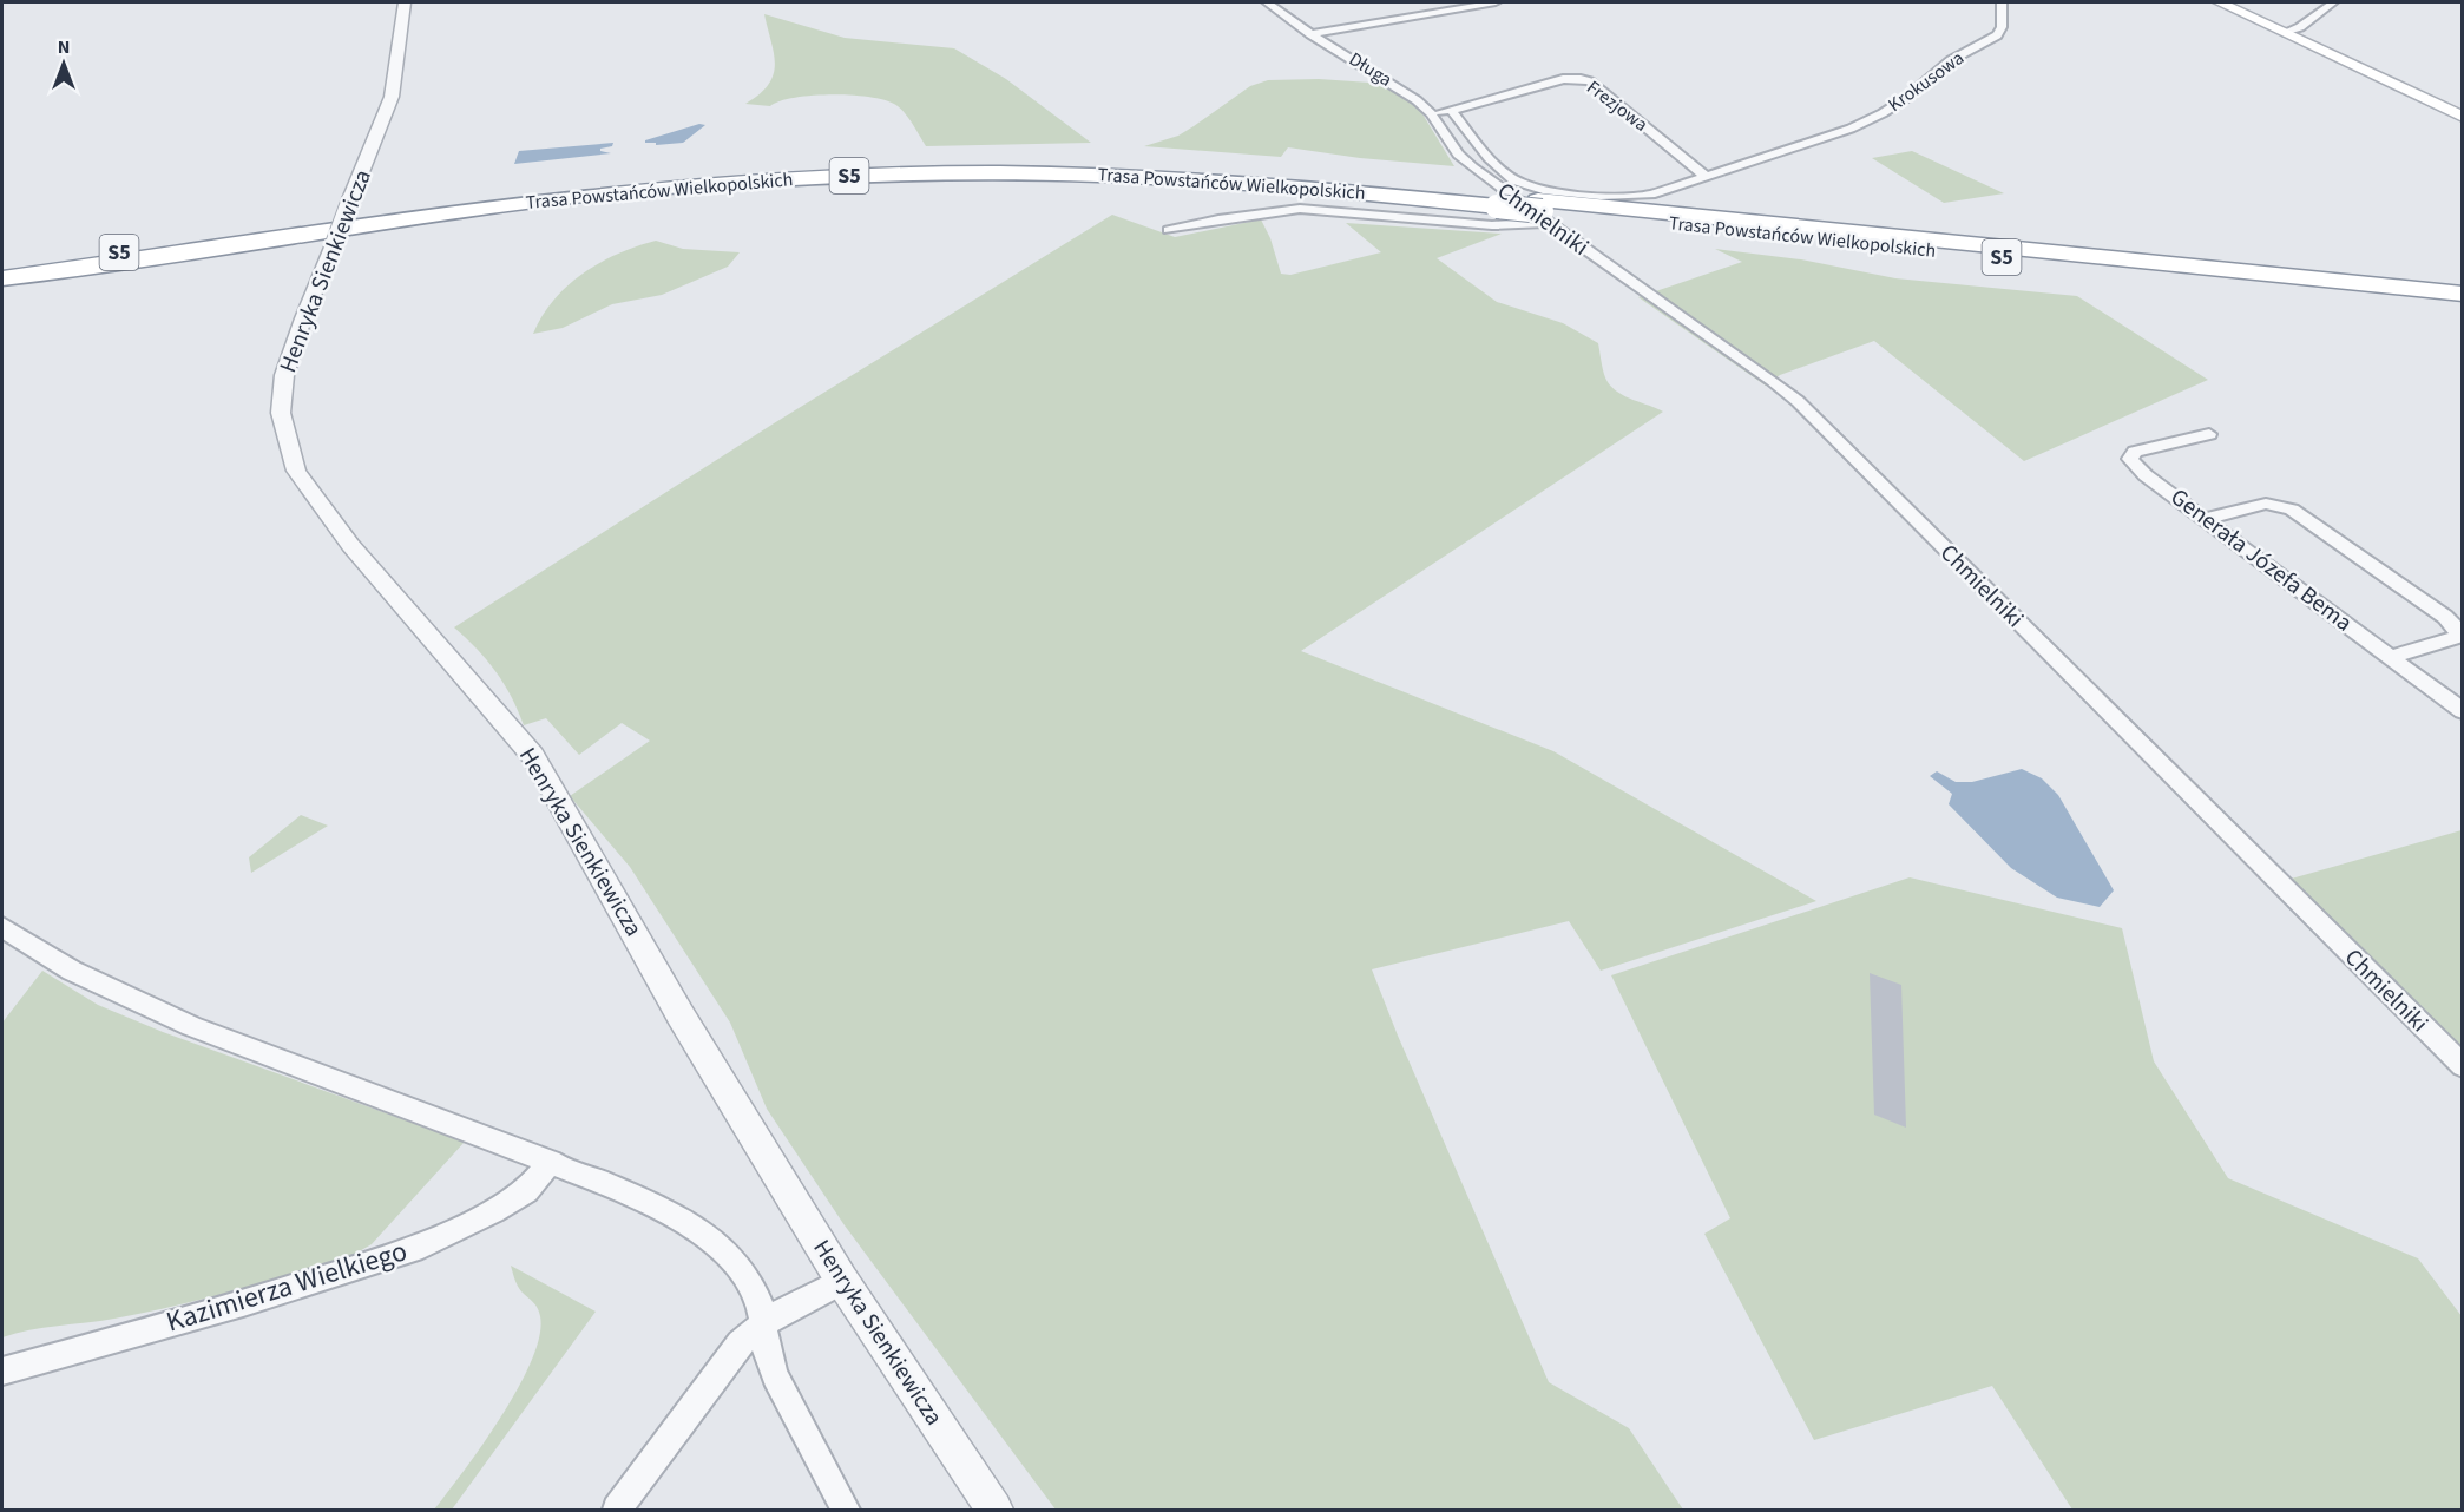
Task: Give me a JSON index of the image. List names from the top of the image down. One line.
{"streets":{"highway":["S5","Trasa Powstańców Wielkopolskich"],"street":["Długa","Krokusowa","Frezjowa","Chmielniki","Henryka Sienkiewicza","Generała Józefa Bema","Kazimierza Wielkiego"]},"crossings":[["Długa","Frezjowa"],["Długa","Chmielniki"],["Krokusowa","Frezjowa"],["Trasa Powstańców Wielkopolskich","Chmielniki"]],"north":"top"}
